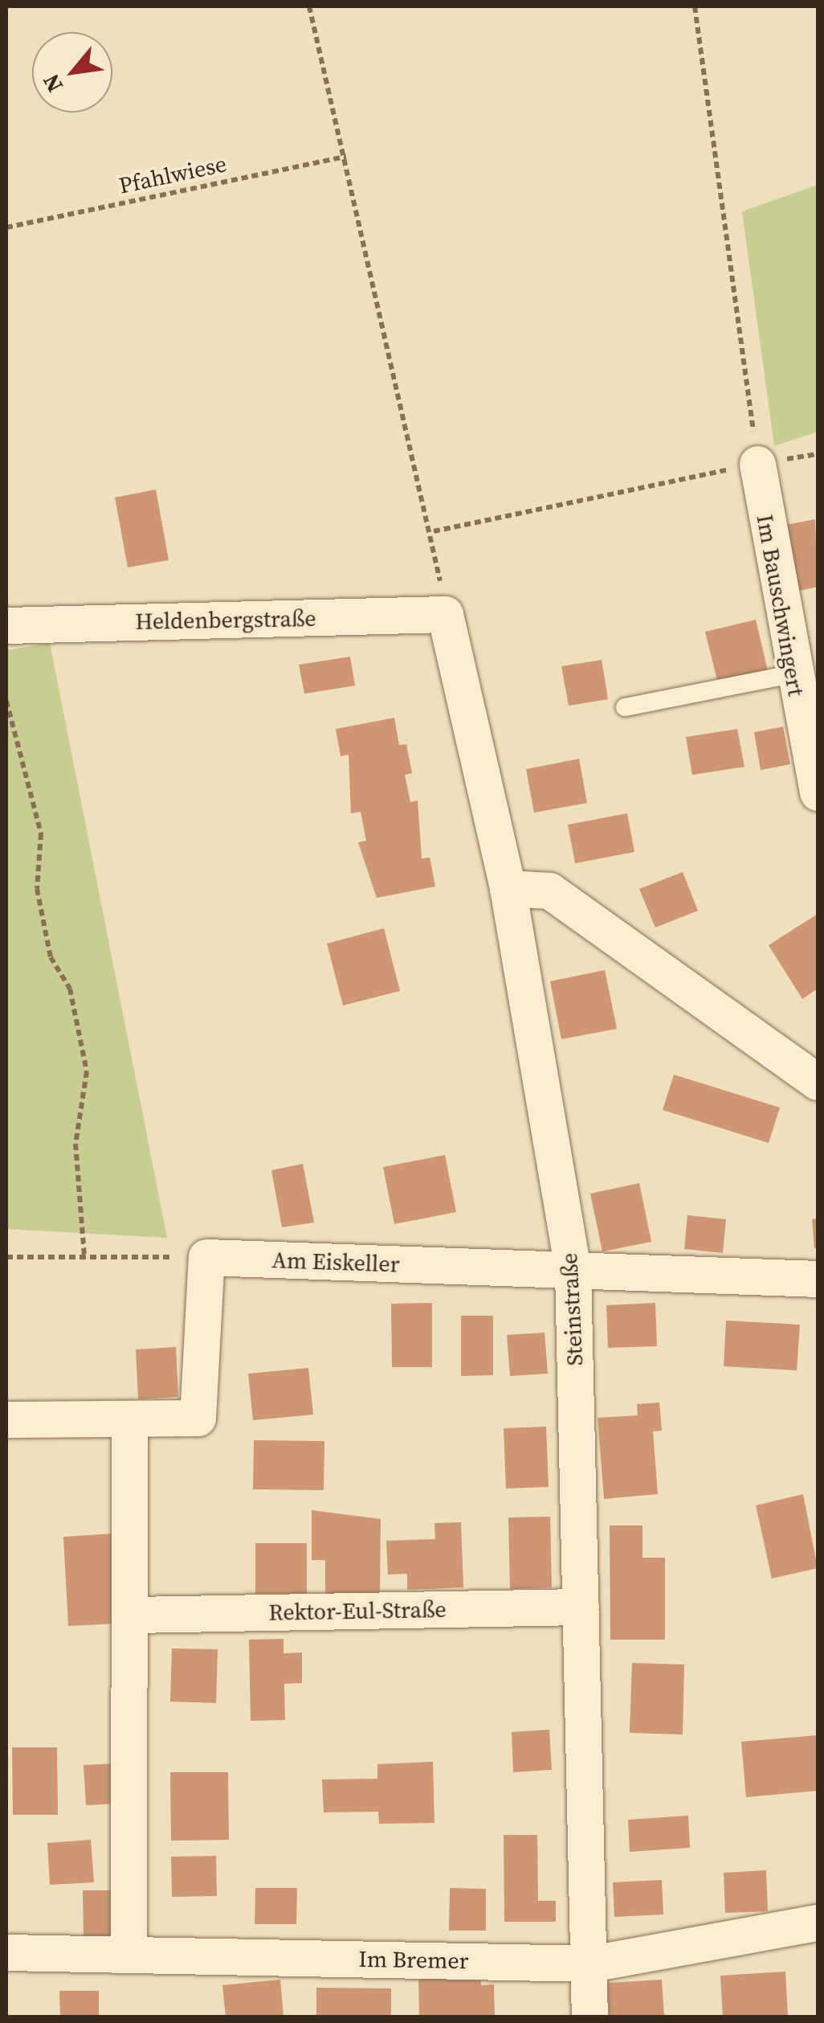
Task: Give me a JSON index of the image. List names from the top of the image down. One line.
{"streets":{"street":["Im Bauschwingert","Heldenbergstraße","Am Eiskeller","Steinstraße","Rektor-Eul-Straße","Im Bremer"],"path":["Pfahlwiese"]},"crossings":[["Heldenbergstraße","Steinstraße"],["Am Eiskeller","Steinstraße"],["Steinstraße","Rektor-Eul-Straße"],["Steinstraße","Im Bremer"]],"north":"bottom left"}
